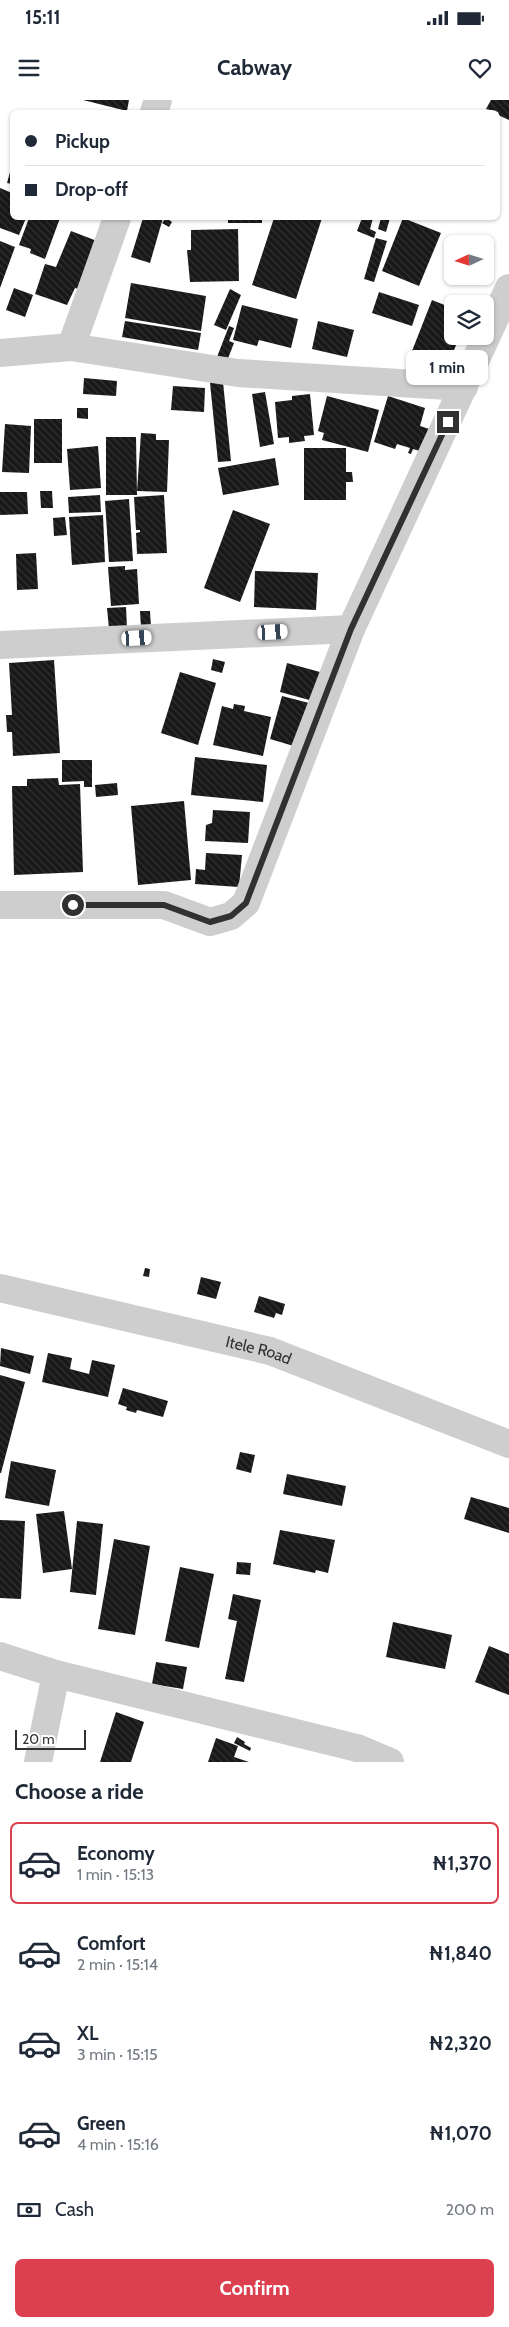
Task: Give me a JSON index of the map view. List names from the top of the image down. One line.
{"streets":{"street":["Itele Road"]},"scale_bar":"20 m","north":"left","page":{"status":"15:11","header":"Cabway","banner":["Pickup","Drop-off"],"bubble":"1 min","scale":"20 m","heading":"Choose a ride","list":[{"name":"Economy","note":"1 min · 15:13","value":"₦1,370"},{"name":"Comfort","note":"2 min · 15:14","value":"₦1,840"},{"name":"XL","note":"3 min · 15:15","value":"₦2,320"},{"name":"Green","note":"4 min · 15:16","value":"₦1,070"}],"pay":["Cash","200 m"],"buttons":"Confirm"}}
